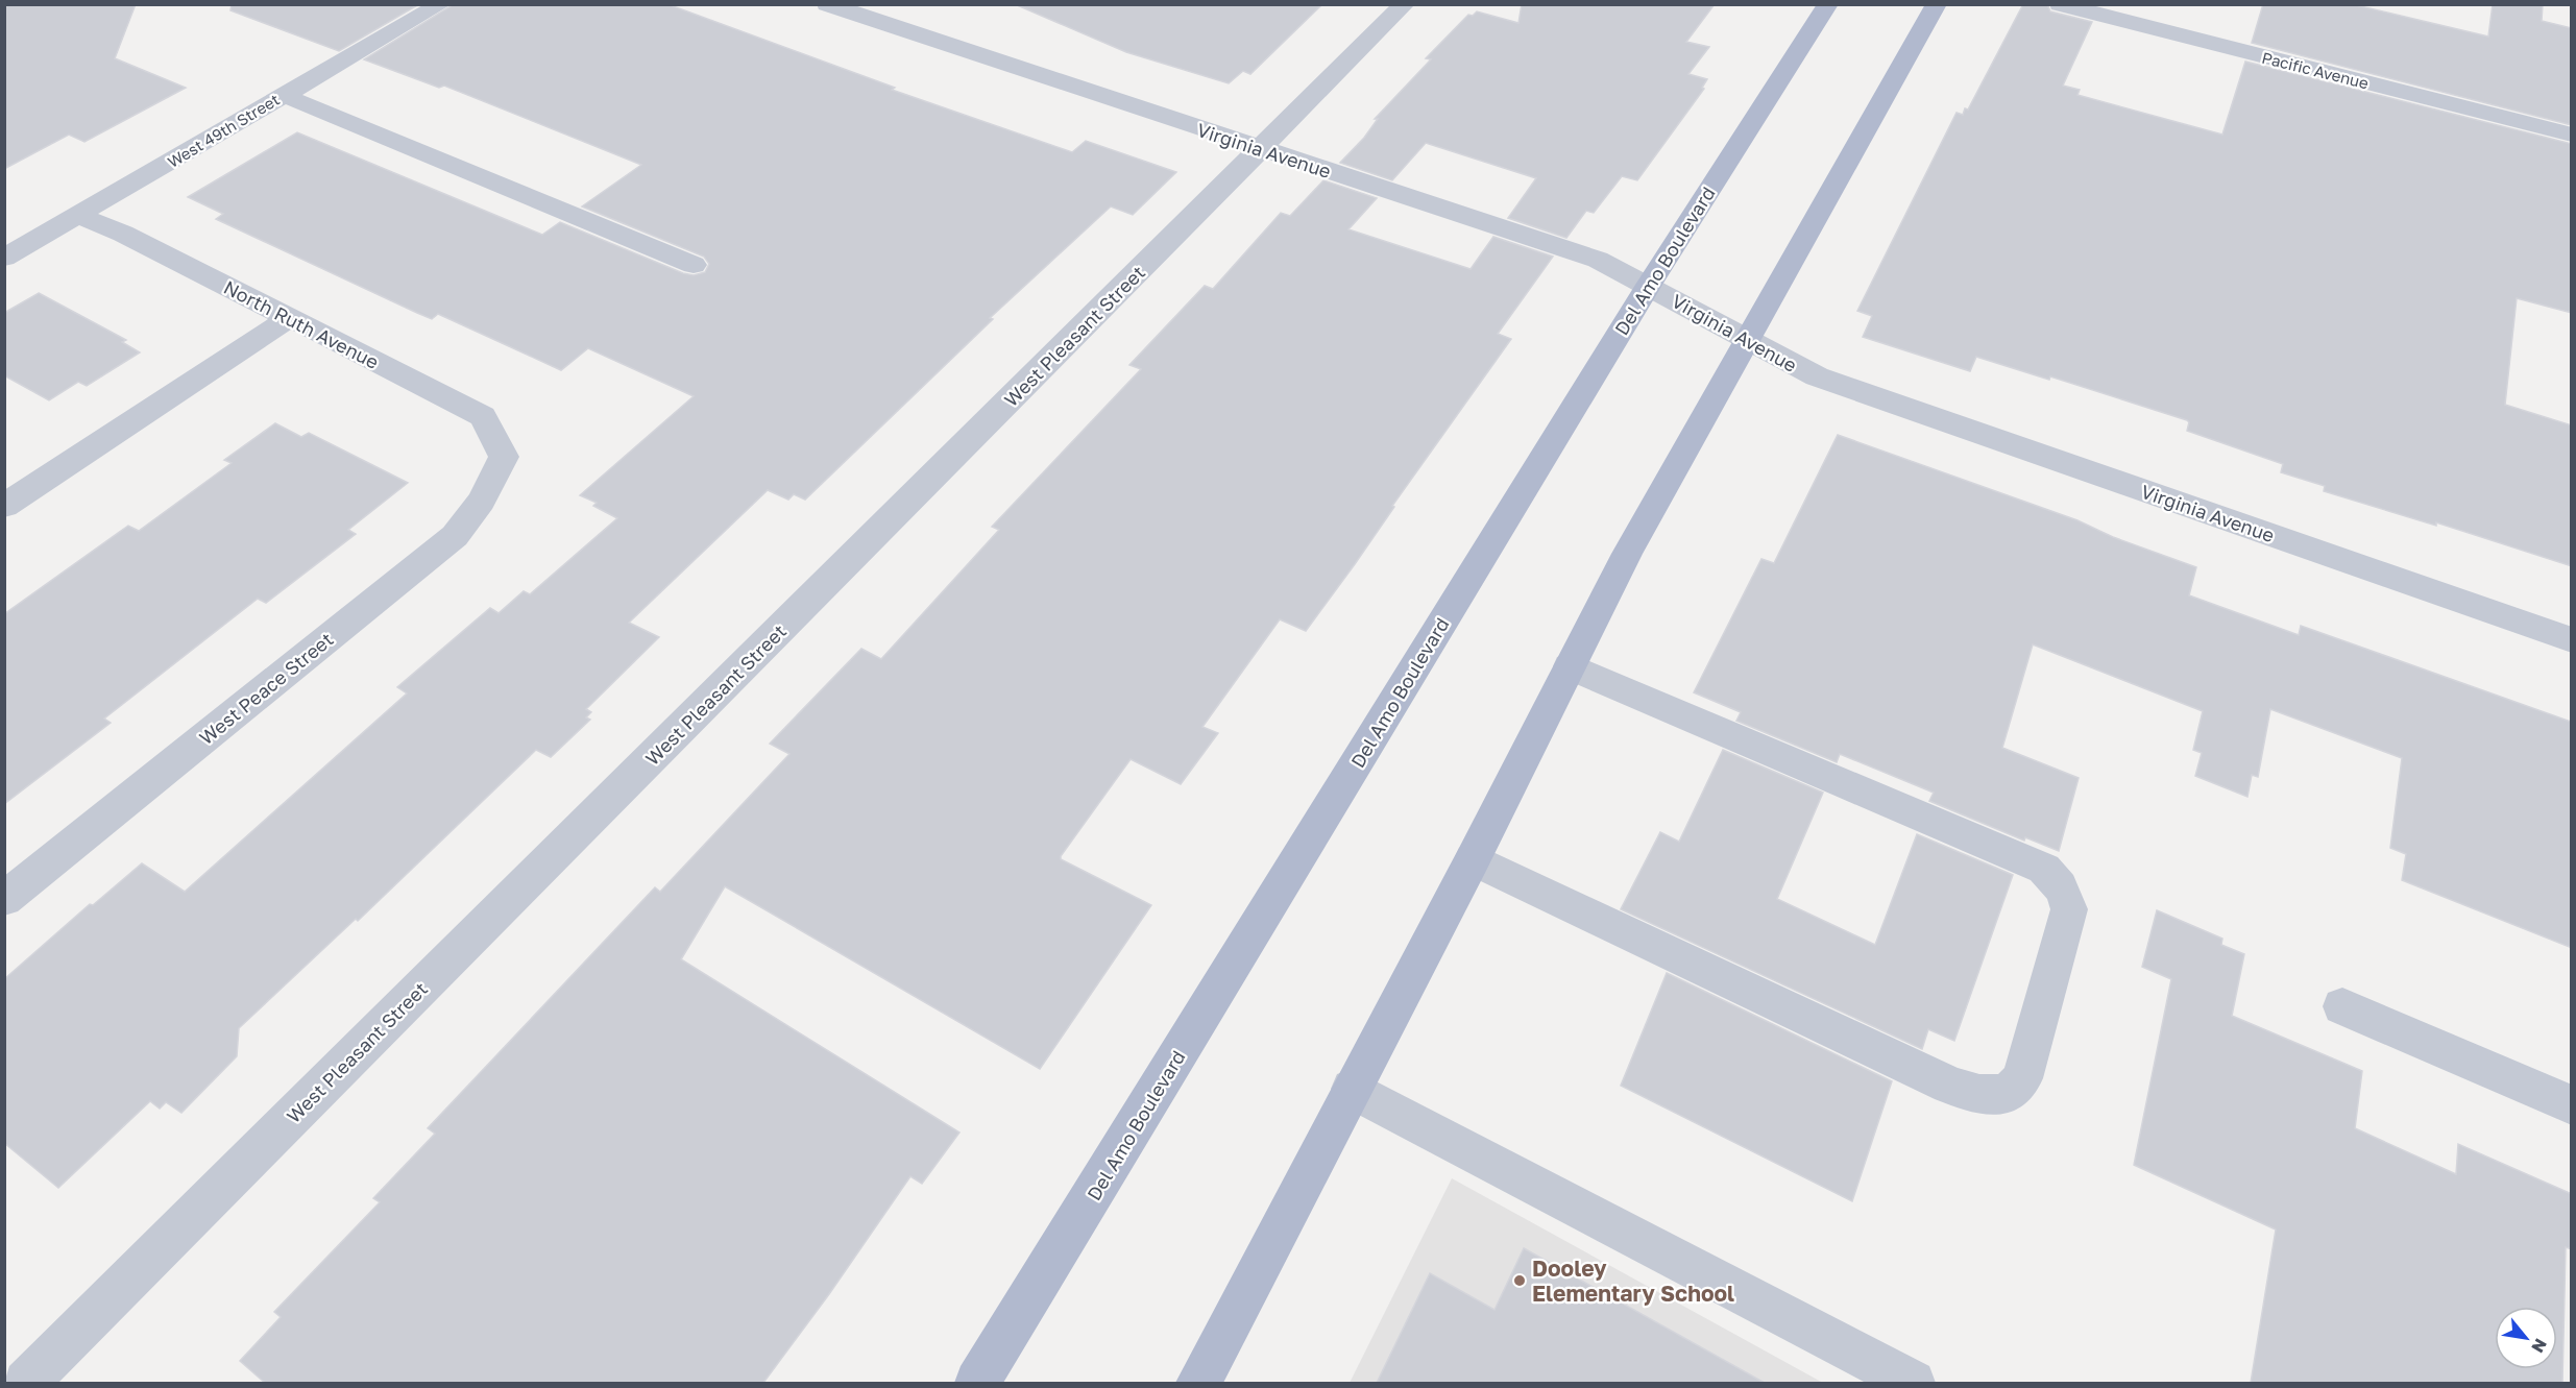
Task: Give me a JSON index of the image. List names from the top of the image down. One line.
{"streets":{"main road":["Del Amo Boulevard"],"street":["Pacific Avenue","West 49th Street","Virginia Avenue","North Ruth Avenue","West Pleasant Street","West Peace Street"]},"crossings":[["West 49th Street","North Ruth Avenue"],["Virginia Avenue","Del Amo Boulevard"],["Virginia Avenue","West Pleasant Street"],["North Ruth Avenue","West Peace Street"]],"places":["Dooley Elementary School"],"north":"bottom right"}
